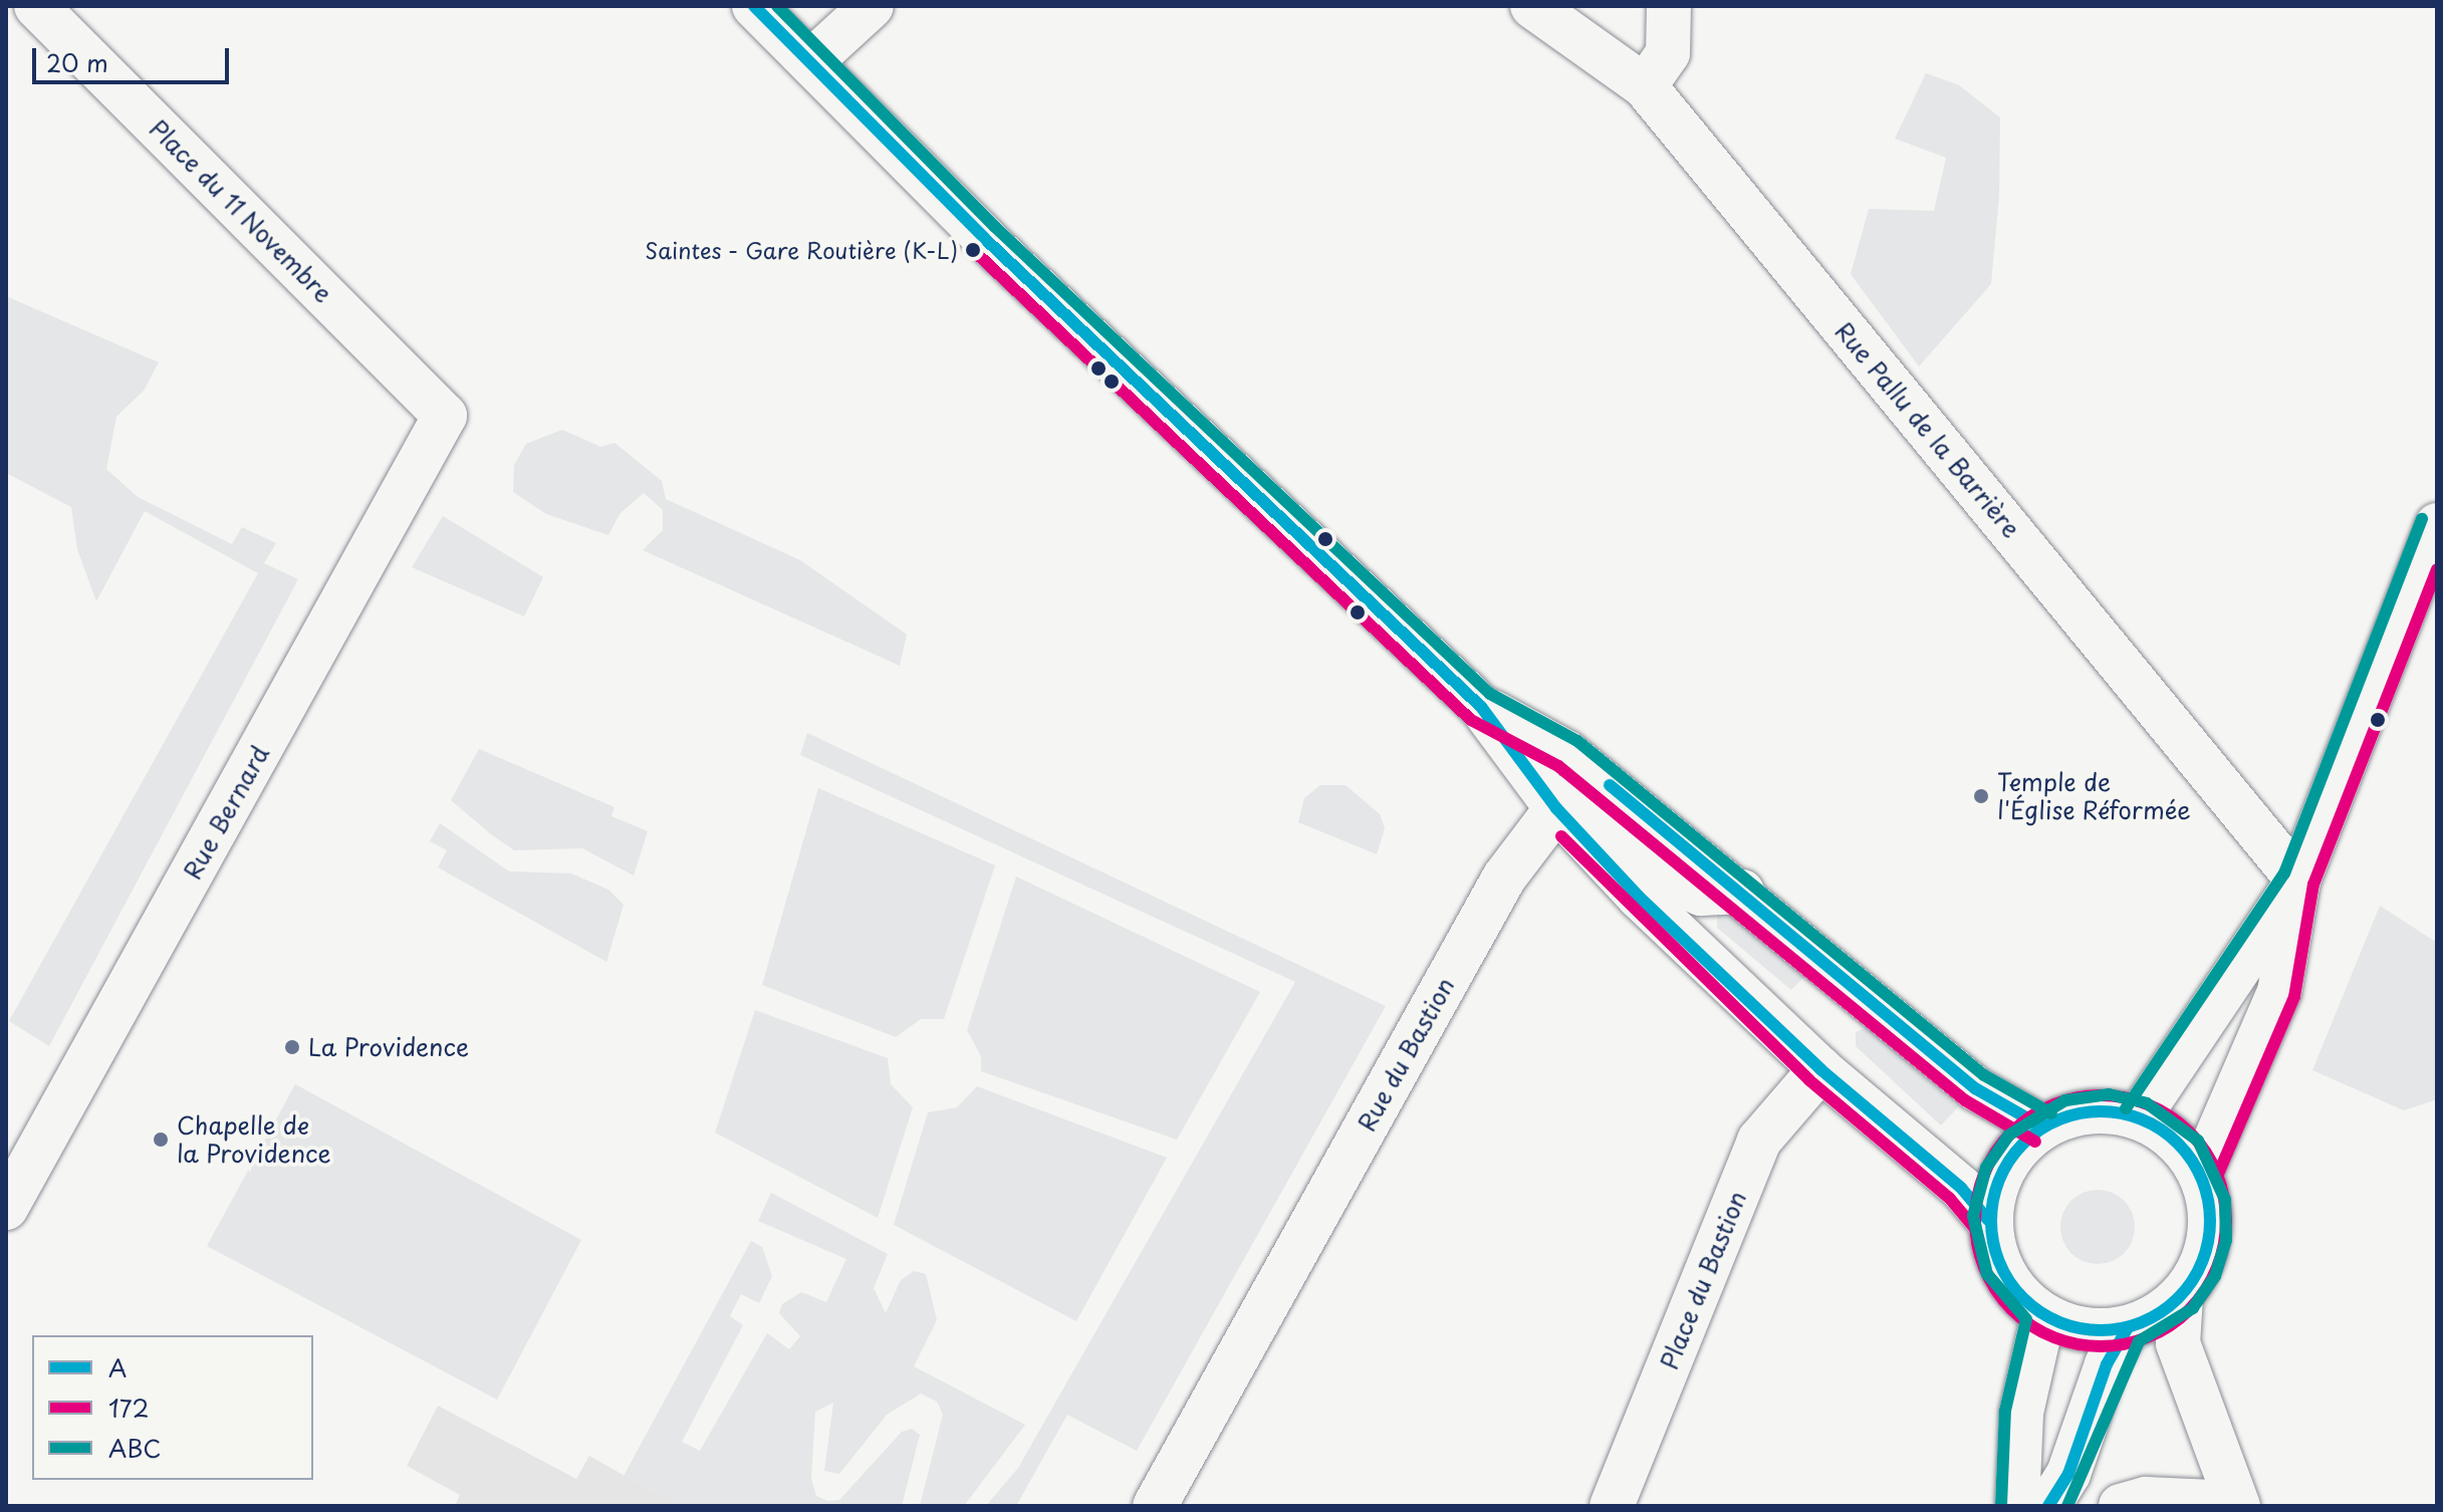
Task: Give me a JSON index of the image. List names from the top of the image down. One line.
{"streets":{"street":["Place du 11 Novembre","Rue Pallu de la Barrière","Rue Bernard","Rue du Bastion","Place du Bastion"]},"crossings":[["Place du 11 Novembre","Rue Bernard"]],"places":["Saintes - Gare Routière (K-L)","Temple de l'Église Réformée","La Providence","Chapelle de la Providence"],"lines":["transit line A","transit line ABC","transit line 172"],"legend":["A","172","ABC"],"scale_bar":"20 m"}
